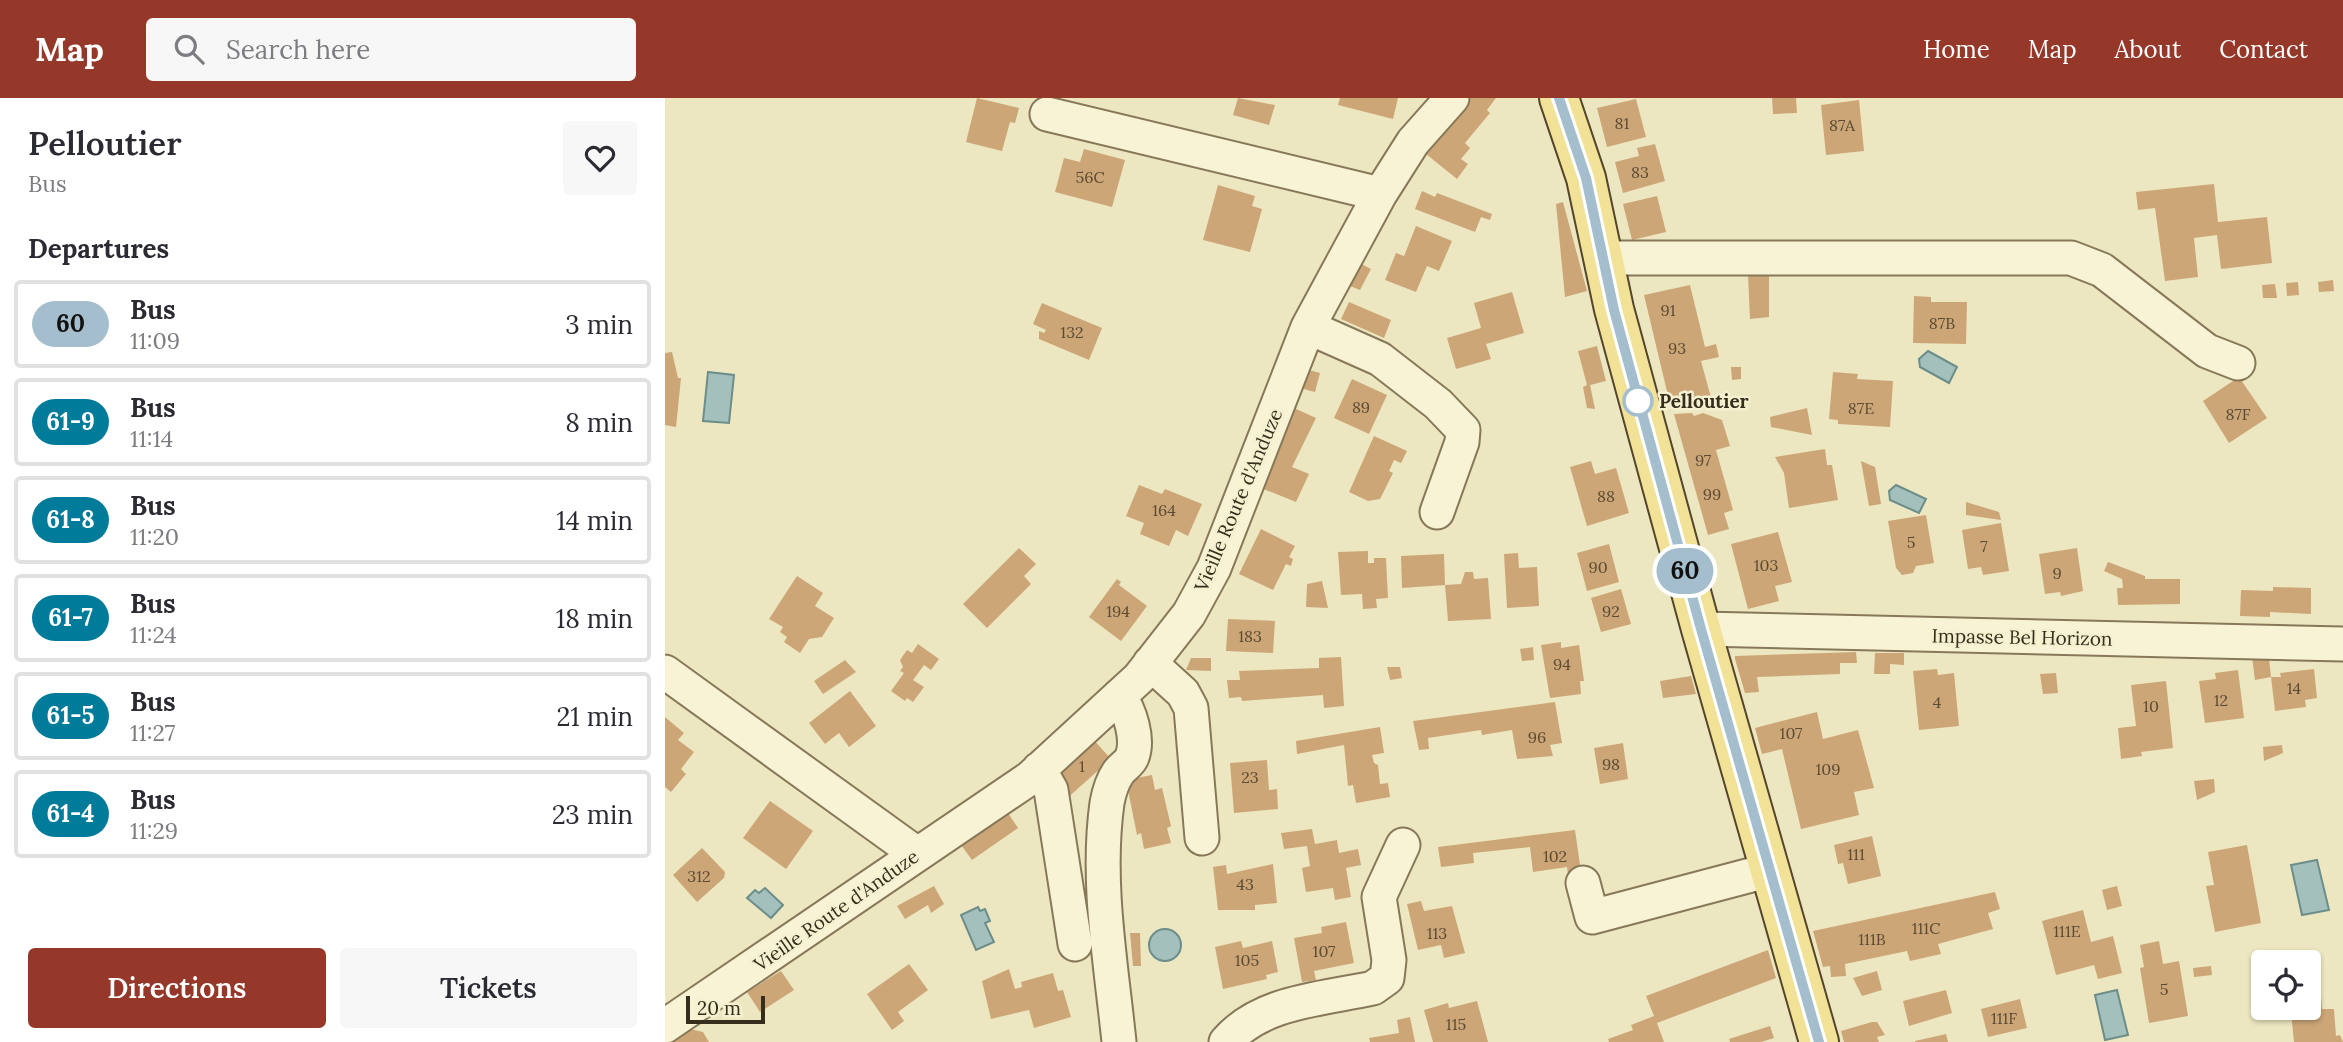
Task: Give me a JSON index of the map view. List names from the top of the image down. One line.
{"streets":{"street":["Vieille Route d'Anduze","Impasse Bel Horizon"]},"places":["Pelloutier"],"lines":["bus line 60"],"house_numbers":["81","87A","83","56C","91","87B","132","93","89","87E","87F","97","99","88","164","5","7","103","90","9","194","92","183","94","14","12","4","10","107","96","98","1","109","23","111","102","312","43","111C","111E","113","111B","107","105","5","111F","115"],"scale_bar":"20 m","page":{"header":"Map","search":"Search here","nav":["Home","Map","About","Contact"],"heading":[["Pelloutier","Bus"],"Departures"],"on_map":"60","list":[{"mark":"60","name":"Bus","note":"11:09","value":"3 min"},{"mark":"61-9","name":"Bus","note":"11:14","value":"8 min"},{"mark":"61-8","name":"Bus","note":"11:20","value":"14 min"},{"mark":"61-7","name":"Bus","note":"11:24","value":"18 min"},{"mark":"61-5","name":"Bus","note":"11:27","value":"21 min"},{"mark":"61-4","name":"Bus","note":"11:29","value":"23 min"}],"buttons":["Directions","Tickets"],"scale":"20 m"}}
